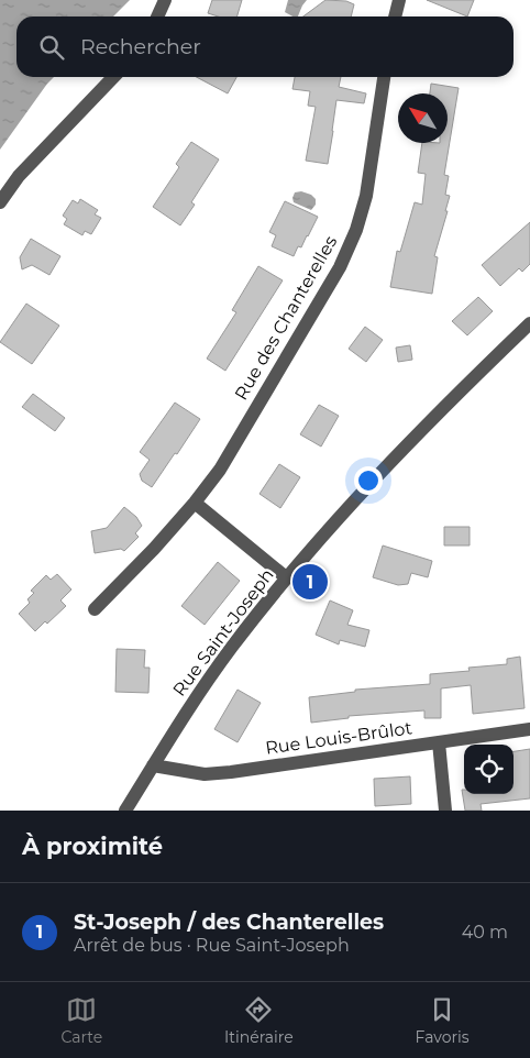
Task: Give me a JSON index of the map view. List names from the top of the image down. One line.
{"streets":{"street":["Rue des Chanterelles","Rue Saint-Joseph","Rue Louis-Brûlot"]},"crossings":[["Rue Saint-Joseph","Rue Louis-Brûlot"]],"north":"top left","page":{"search":"Rechercher","pins":"1","heading":"À proximité","list":[{"mark":"1","name":"St-Joseph / des Chanterelles","note":"Arrêt de bus · Rue Saint-Joseph","value":"40 m"}],"nav":["Carte","Itinéraire","Favoris"]}}
